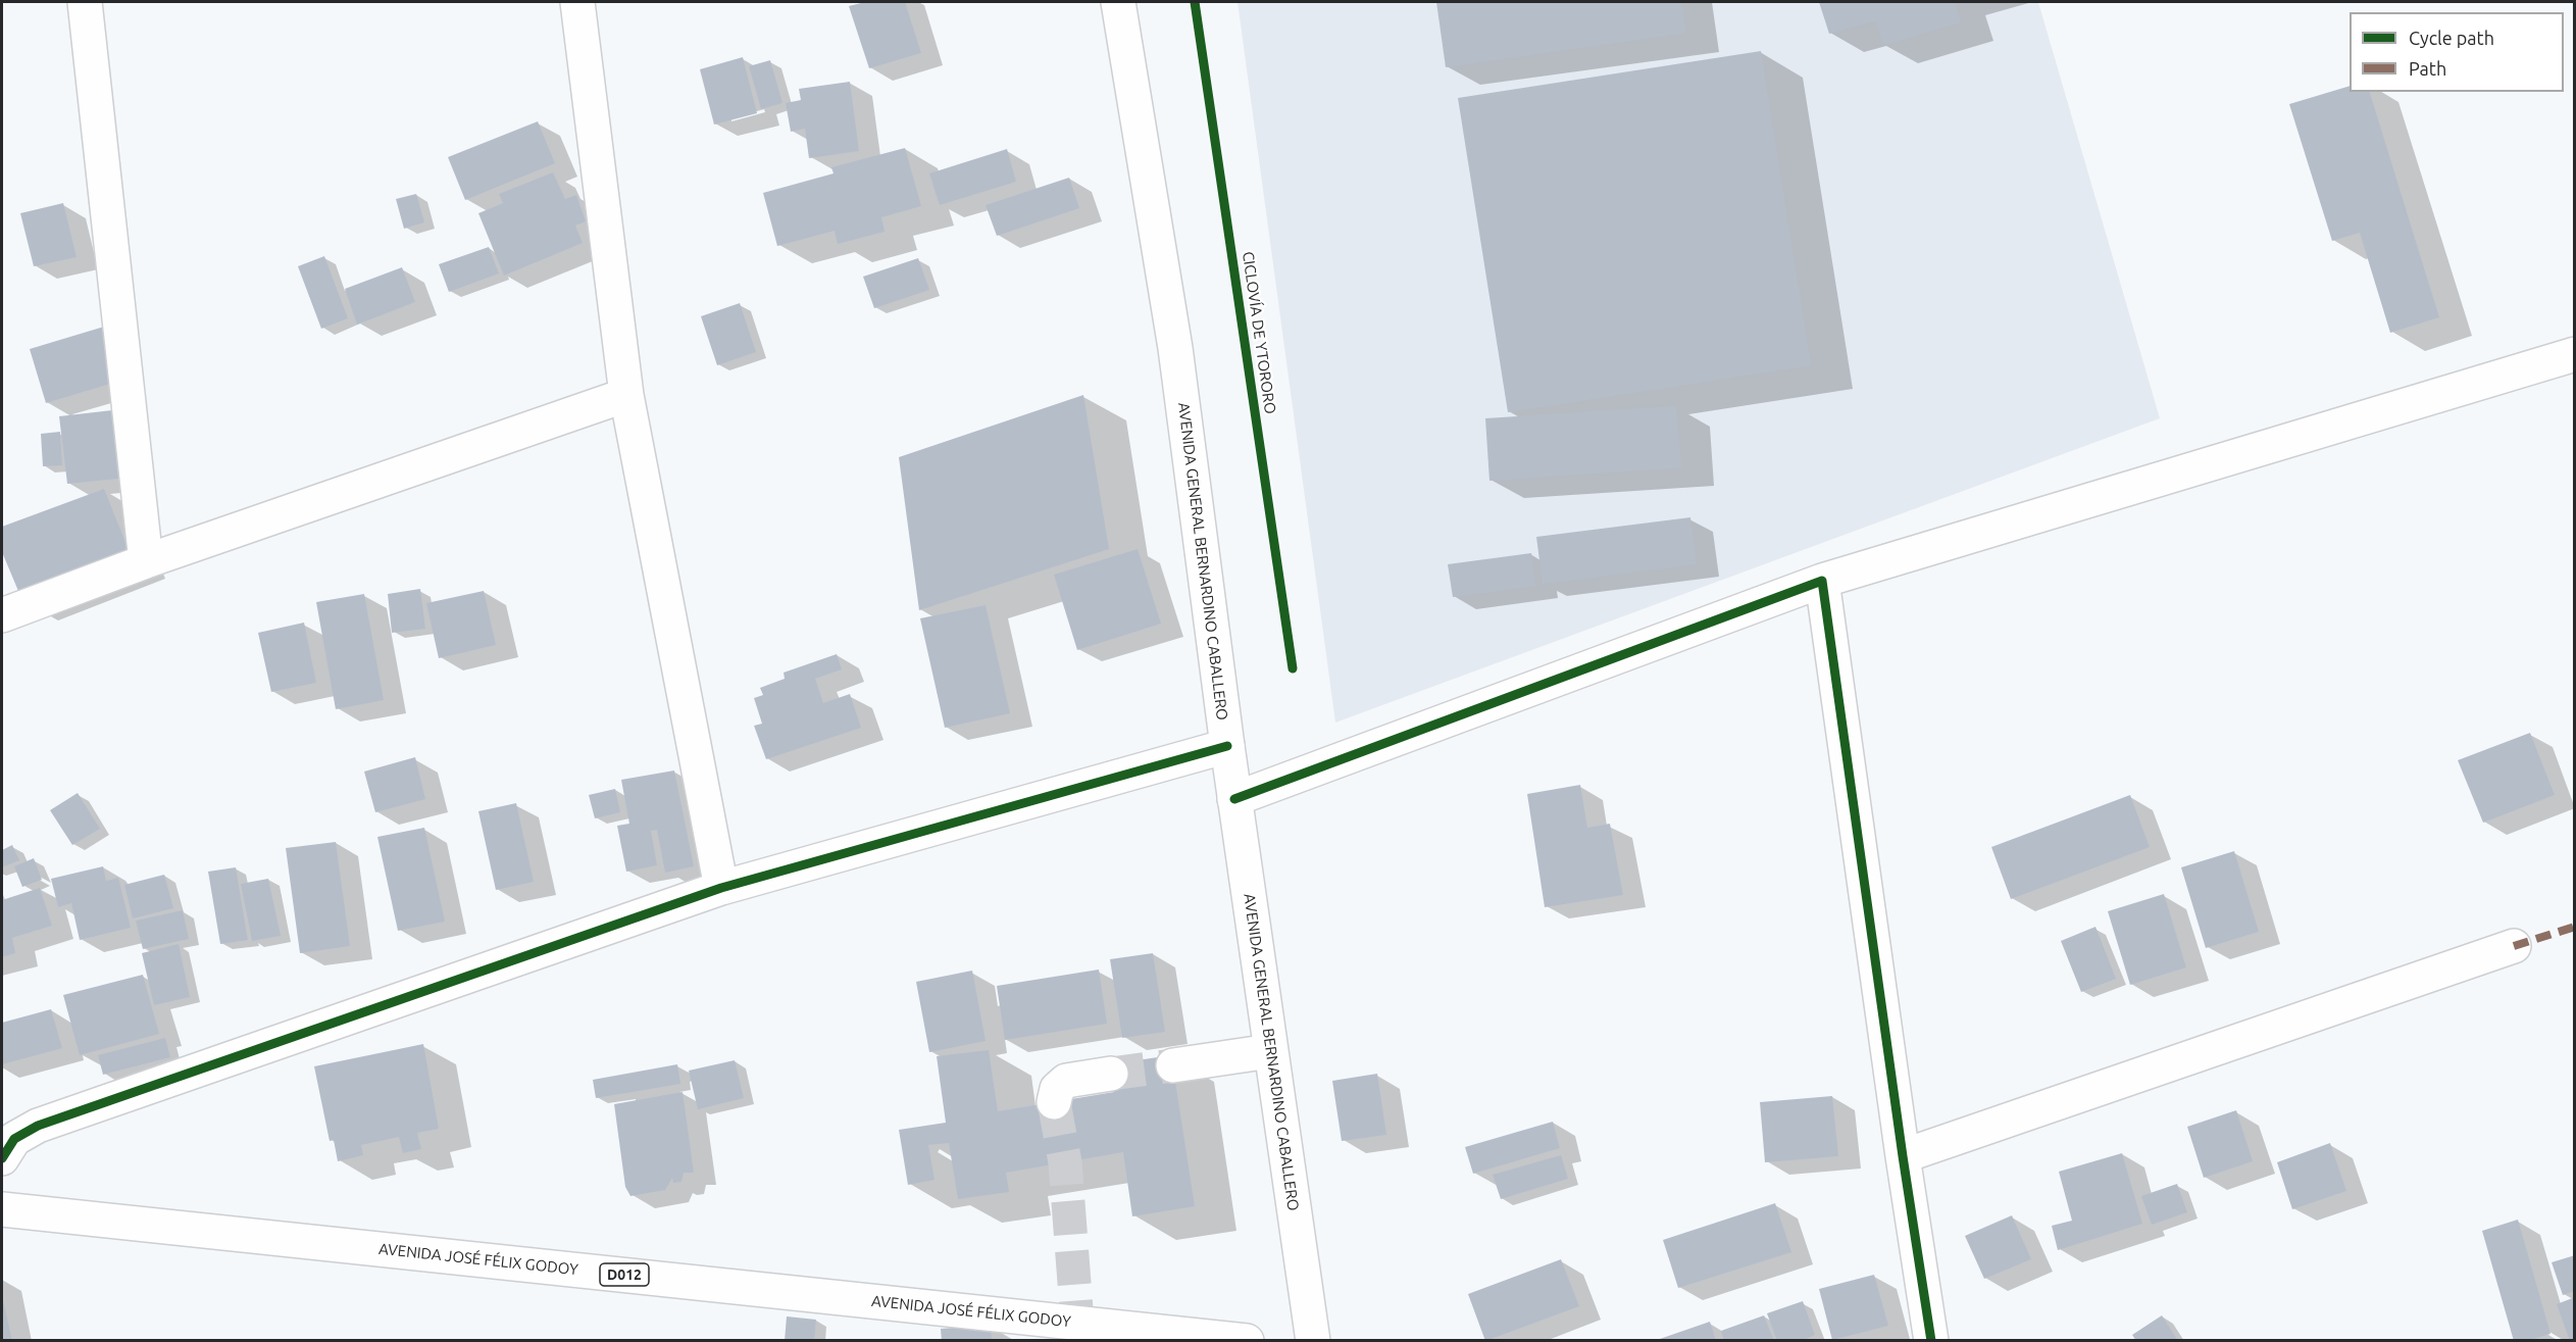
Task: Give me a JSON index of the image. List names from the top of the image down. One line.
{"streets":{"street":["AVENIDA GENERAL BERNARDINO CABALLERO","AVENIDA JOSÉ FÉLIX GODOY","D012"],"cycle path":["CICLOVÍA DE YTORORO"]},"legend":["Cycle path","Path"]}
